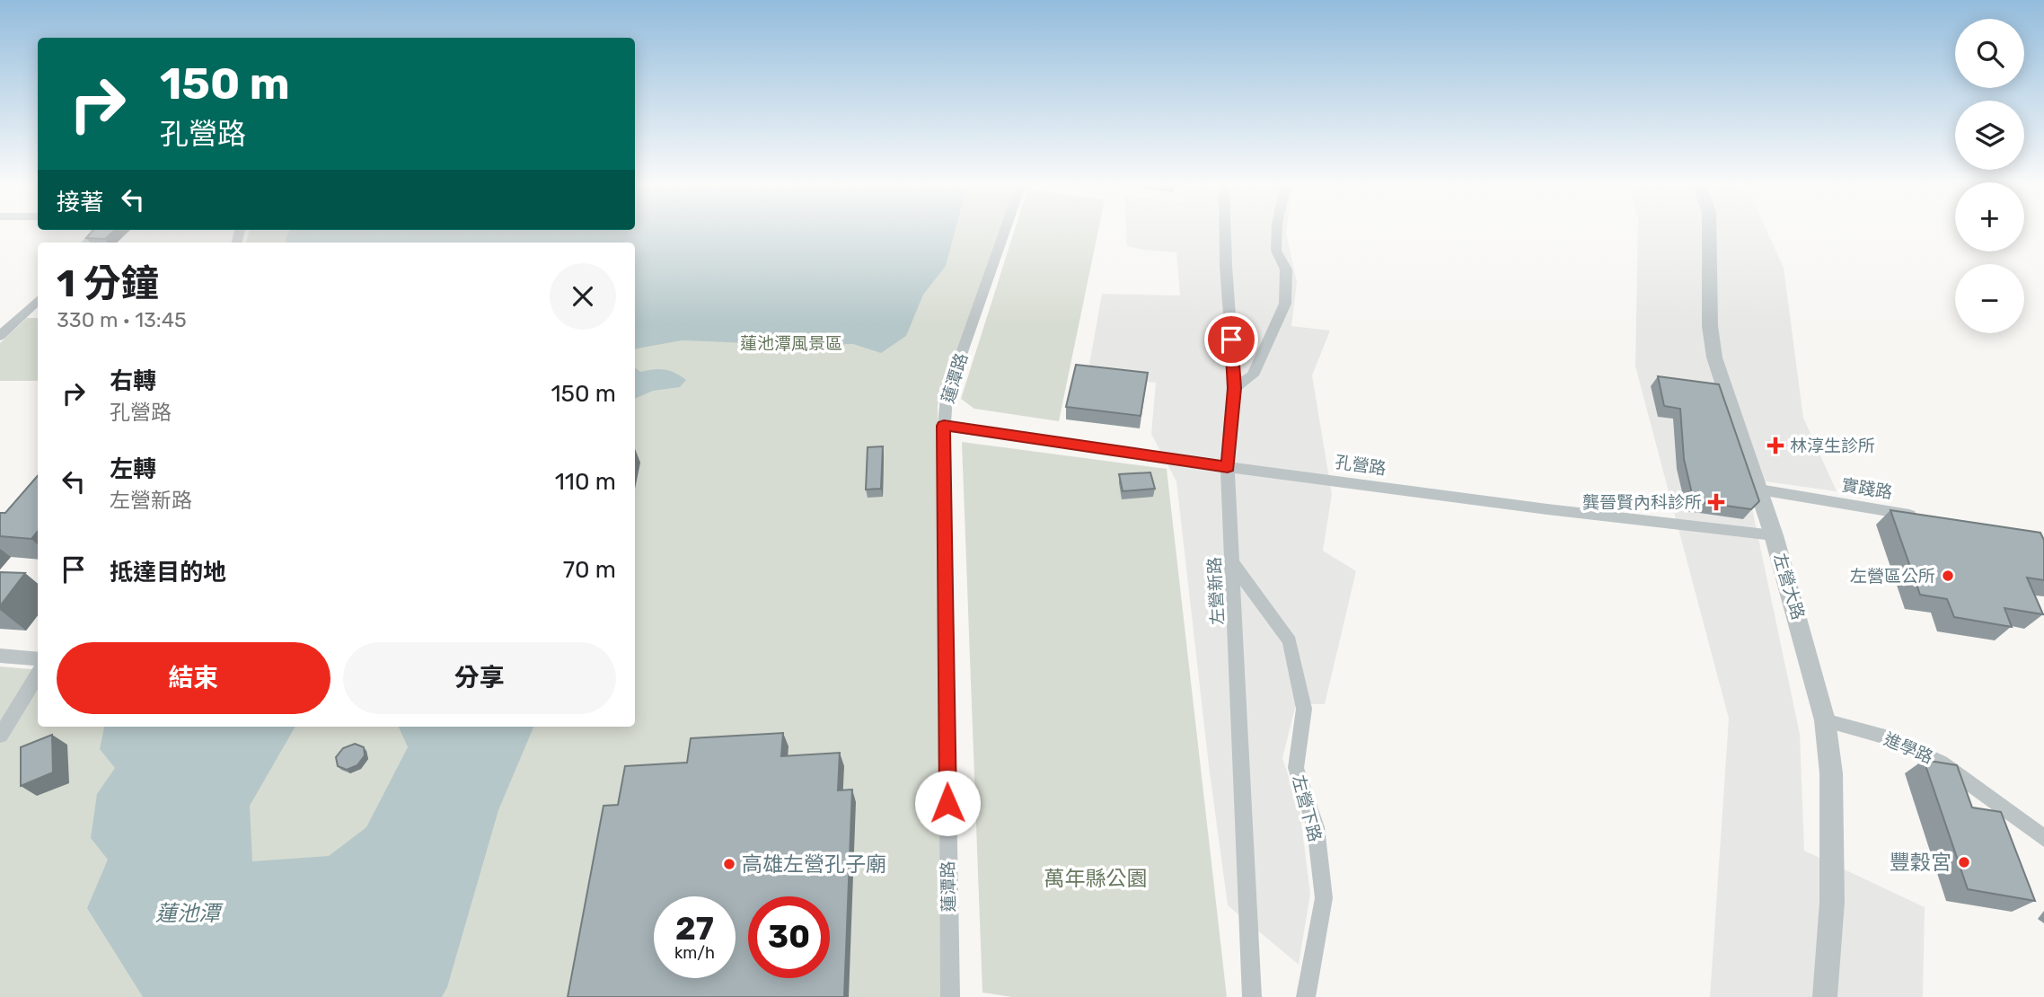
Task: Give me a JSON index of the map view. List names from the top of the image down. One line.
{"streets":{"street":["蓮潭路","孔營路","實踐路","左營大路","左營新路","進學路","左營下路"]},"crossings":[["蓮潭路","孔營路"],["孔營路","左營大路"],["孔營路","左營新路"],["實踐路","左營大路"],["左營大路","進學路"],["左營新路","左營下路"]],"water":["蓮池潭"],"parks":["蓮池潭風景區","萬年縣公園"],"places":{"health":["林淳生診所","龔晉賢內科診所"],"other":["左營區公所","豐穀宮","高雄左營孔子廟"]},"page":{"map_buttons":["+","−"],"turn":["150 m","孔營路"],"then":"接著","heading":["1 分鐘","330 m · 13:45"],"list":[{"name":"右轉","note":"孔營路","value":"150 m"},{"name":"左轉","note":"左營新路","value":"110 m"},{"name":"抵達目的地","value":"70 m"}],"buttons":["結束","分享"],"speed":"27 km/h","limit":"30"}}
